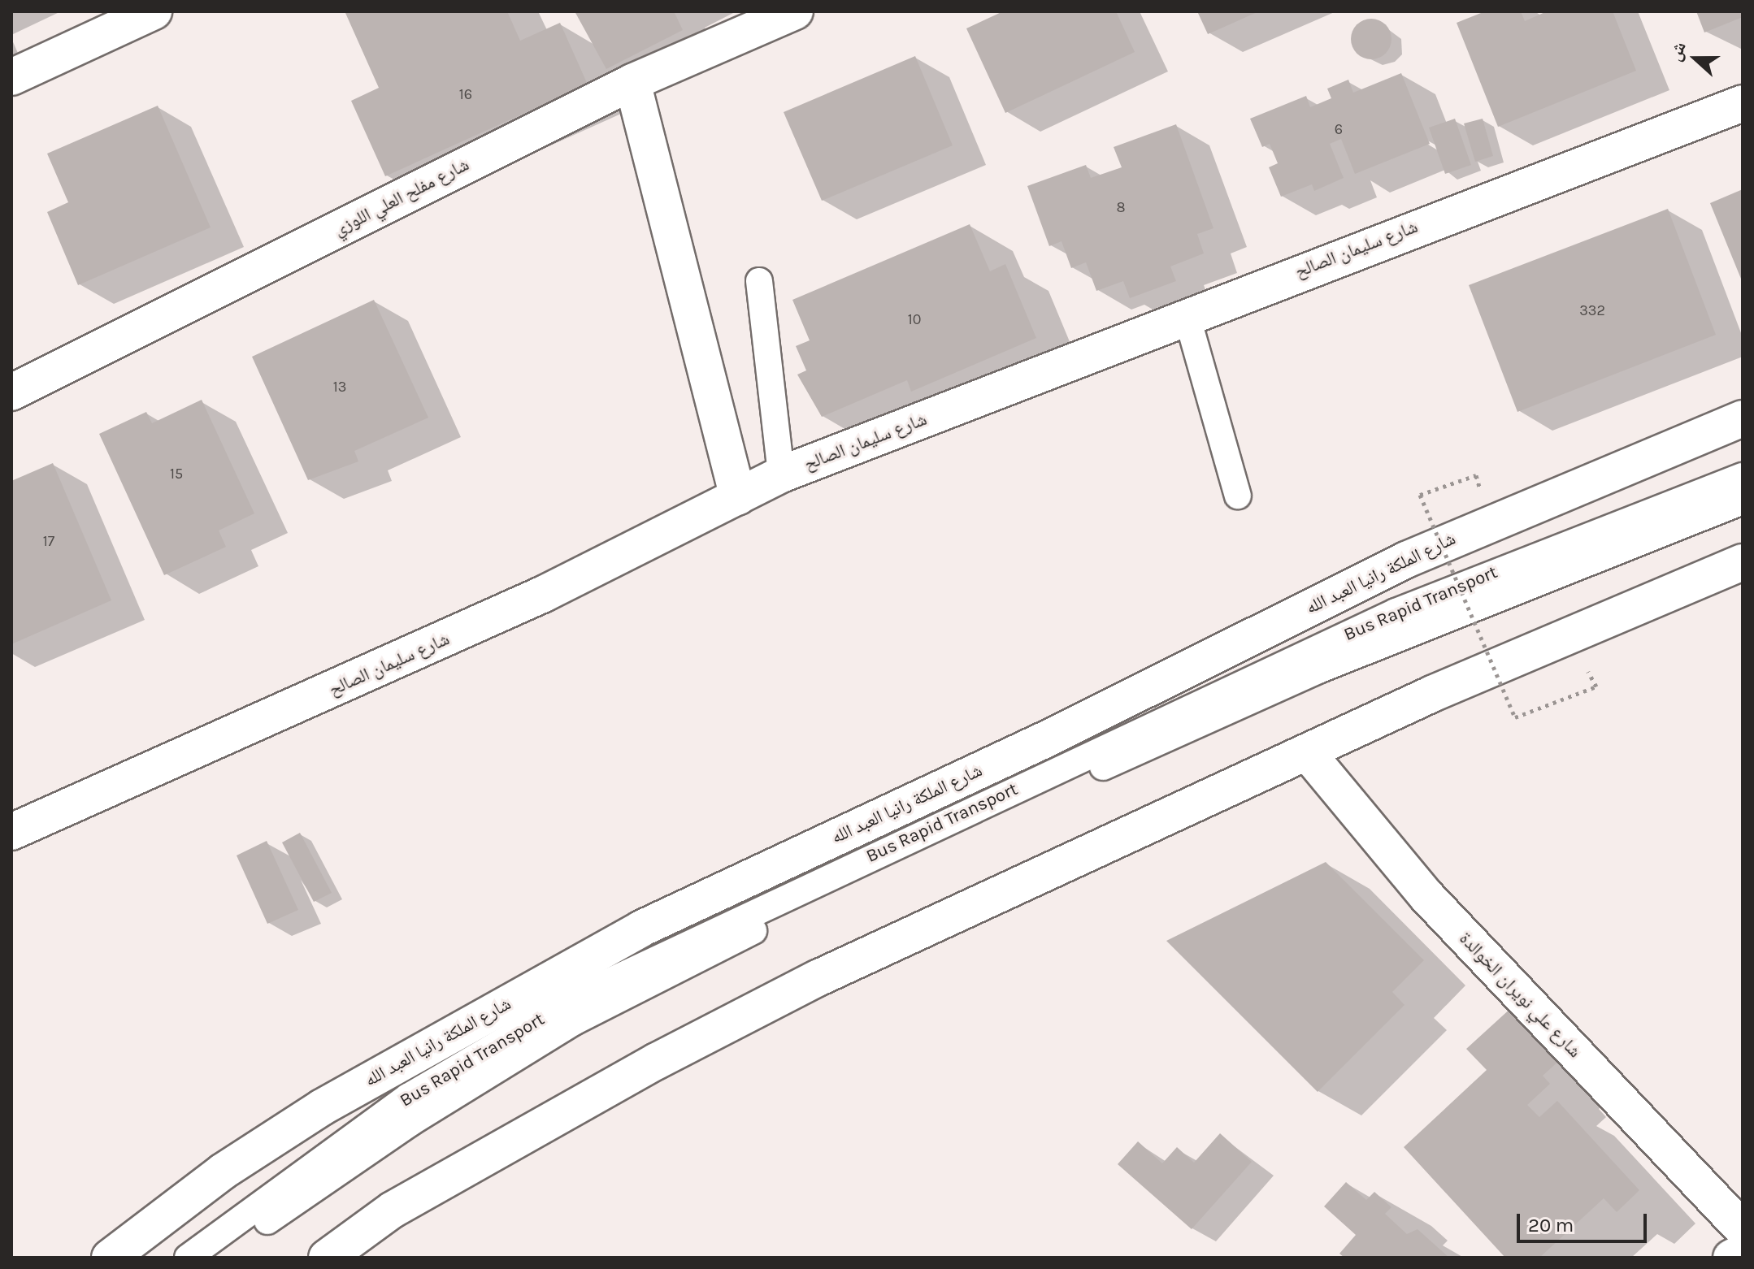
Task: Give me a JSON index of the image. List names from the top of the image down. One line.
{"streets":{"street":["شارع مفلح العلي اللوزي","شارع سليمان الصالح","شارع الملكة رانيا العبد الله","شارع علي نويران الخوالدة"],"lane":["Bus Rapid Transport"]},"house_numbers":["16","6","8","332","10","13","15","17"],"scale_bar":"20 m","north":"left"}
